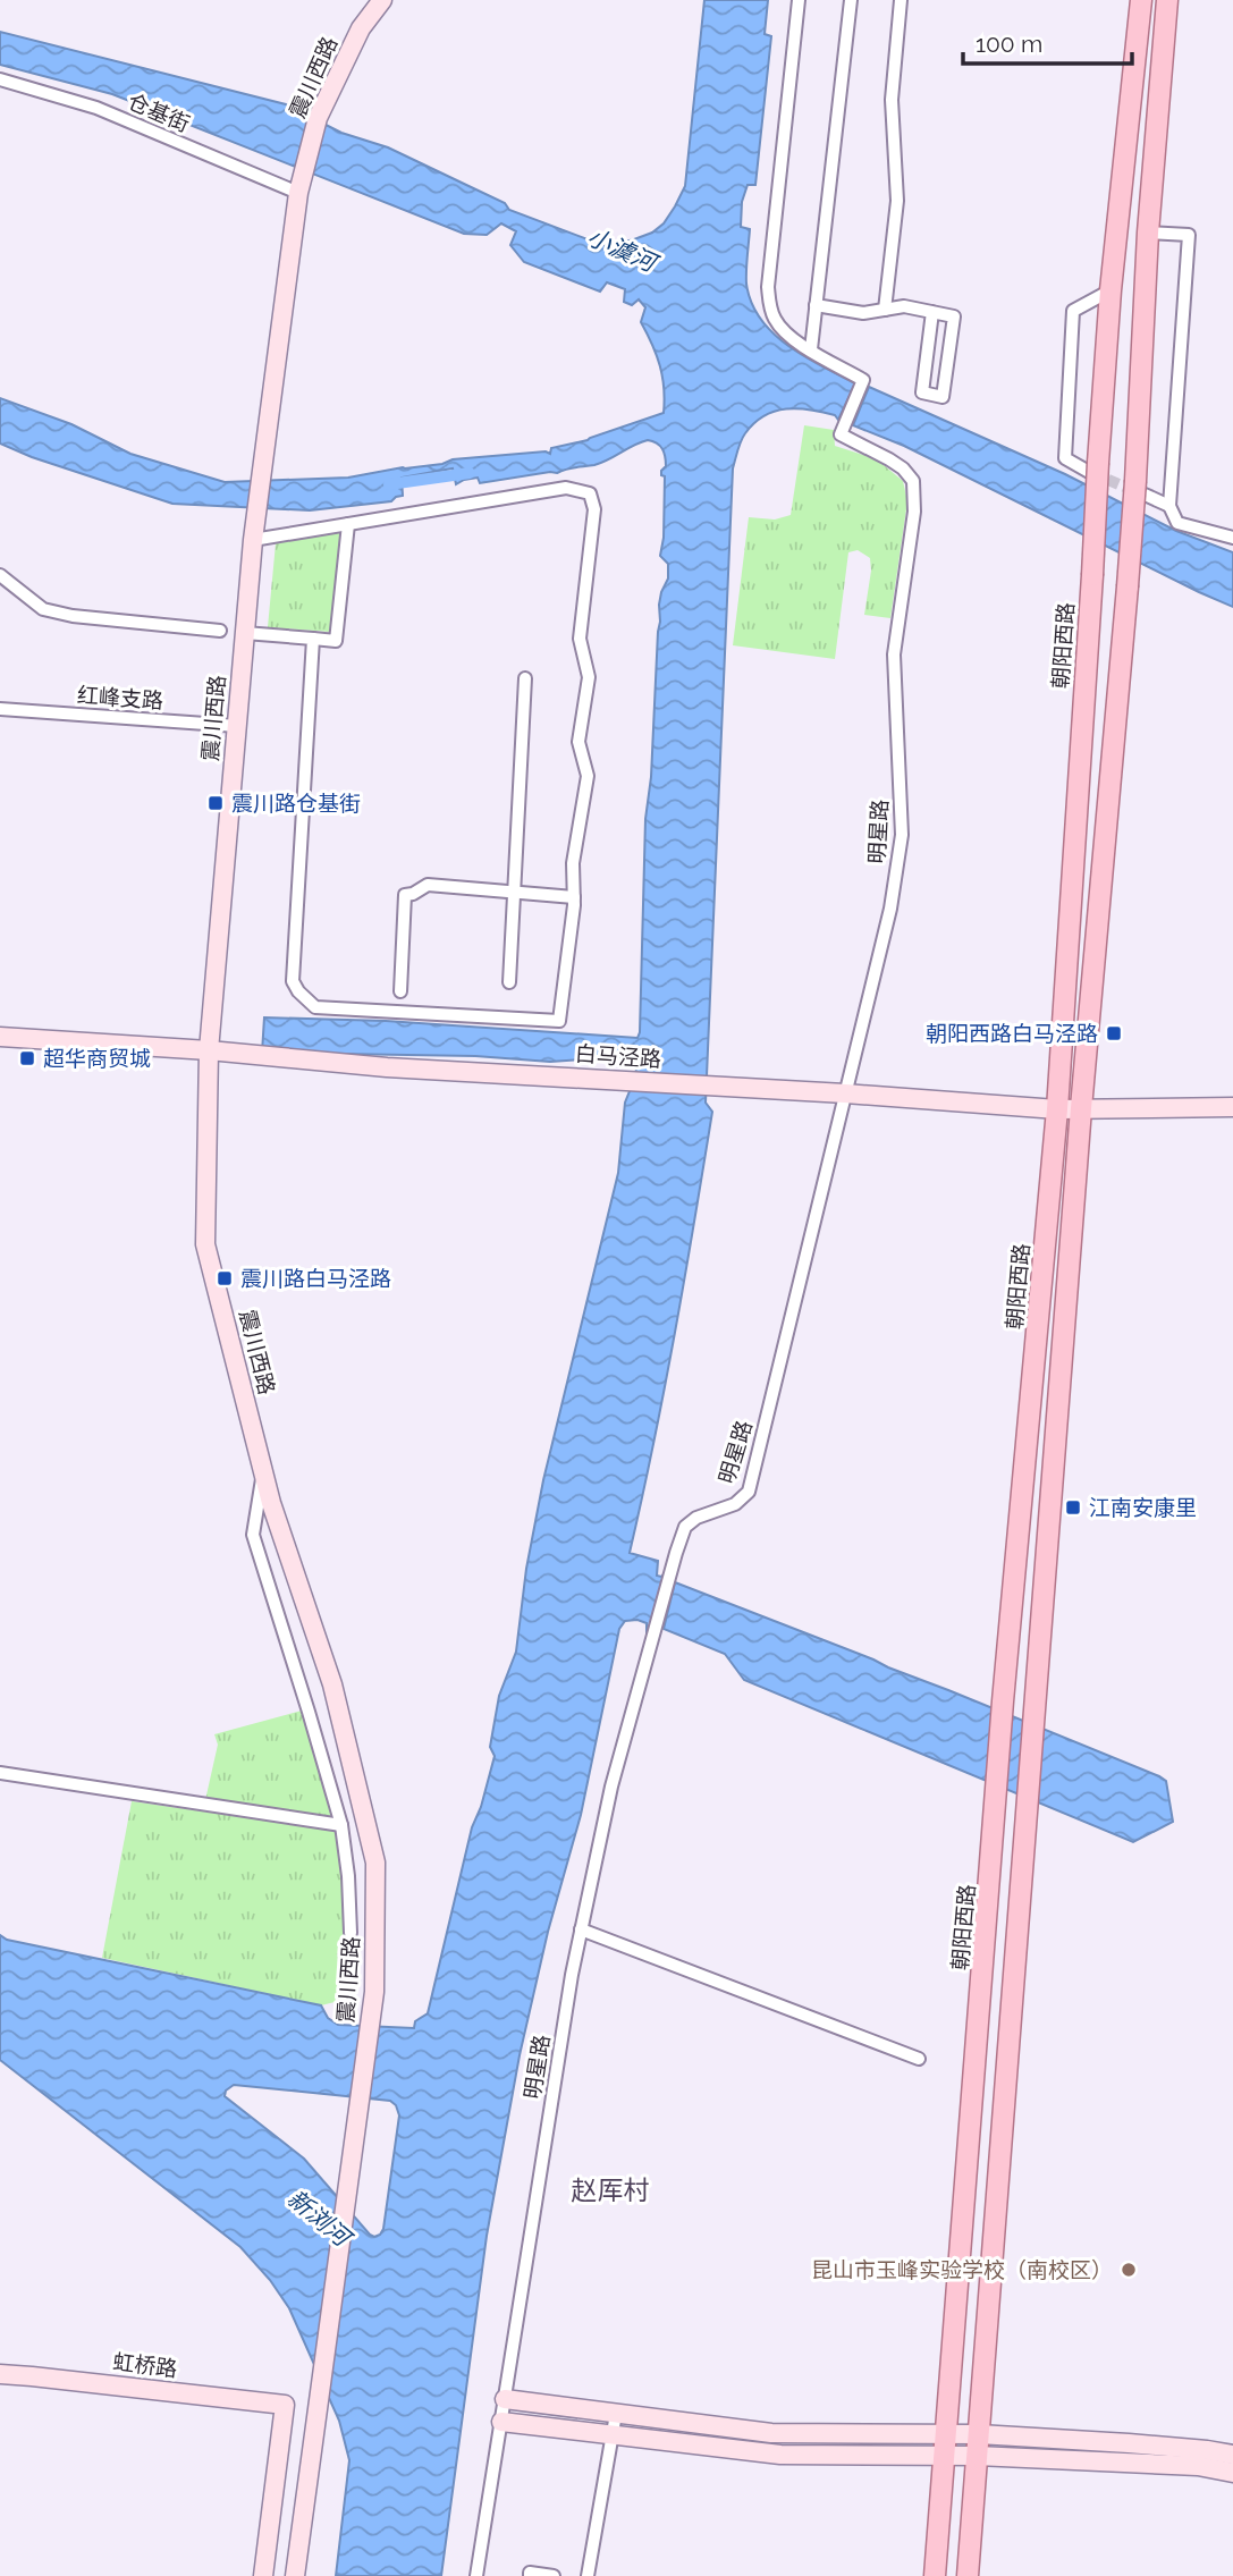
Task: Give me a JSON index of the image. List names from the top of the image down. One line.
{"streets":{"main road":["朝阳西路"],"street":["震川西路","仓基街","红峰支路","明星路","白马泾路","虹桥路"]},"crossings":[["震川西路","仓基街"],["震川西路","红峰支路"],["震川西路","白马泾路"],["朝阳西路","白马泾路"],["明星路","白马泾路"]],"districts":["赵厍村"],"water":["小澞河","新浏河"],"places":{"transit":["震川路仓基街","朝阳西路白马泾路","超华商贸城","震川路白马泾路","江南安康里"],"other":["昆山市玉峰实验学校（南校区）"]},"scale_bar":"100 m"}
